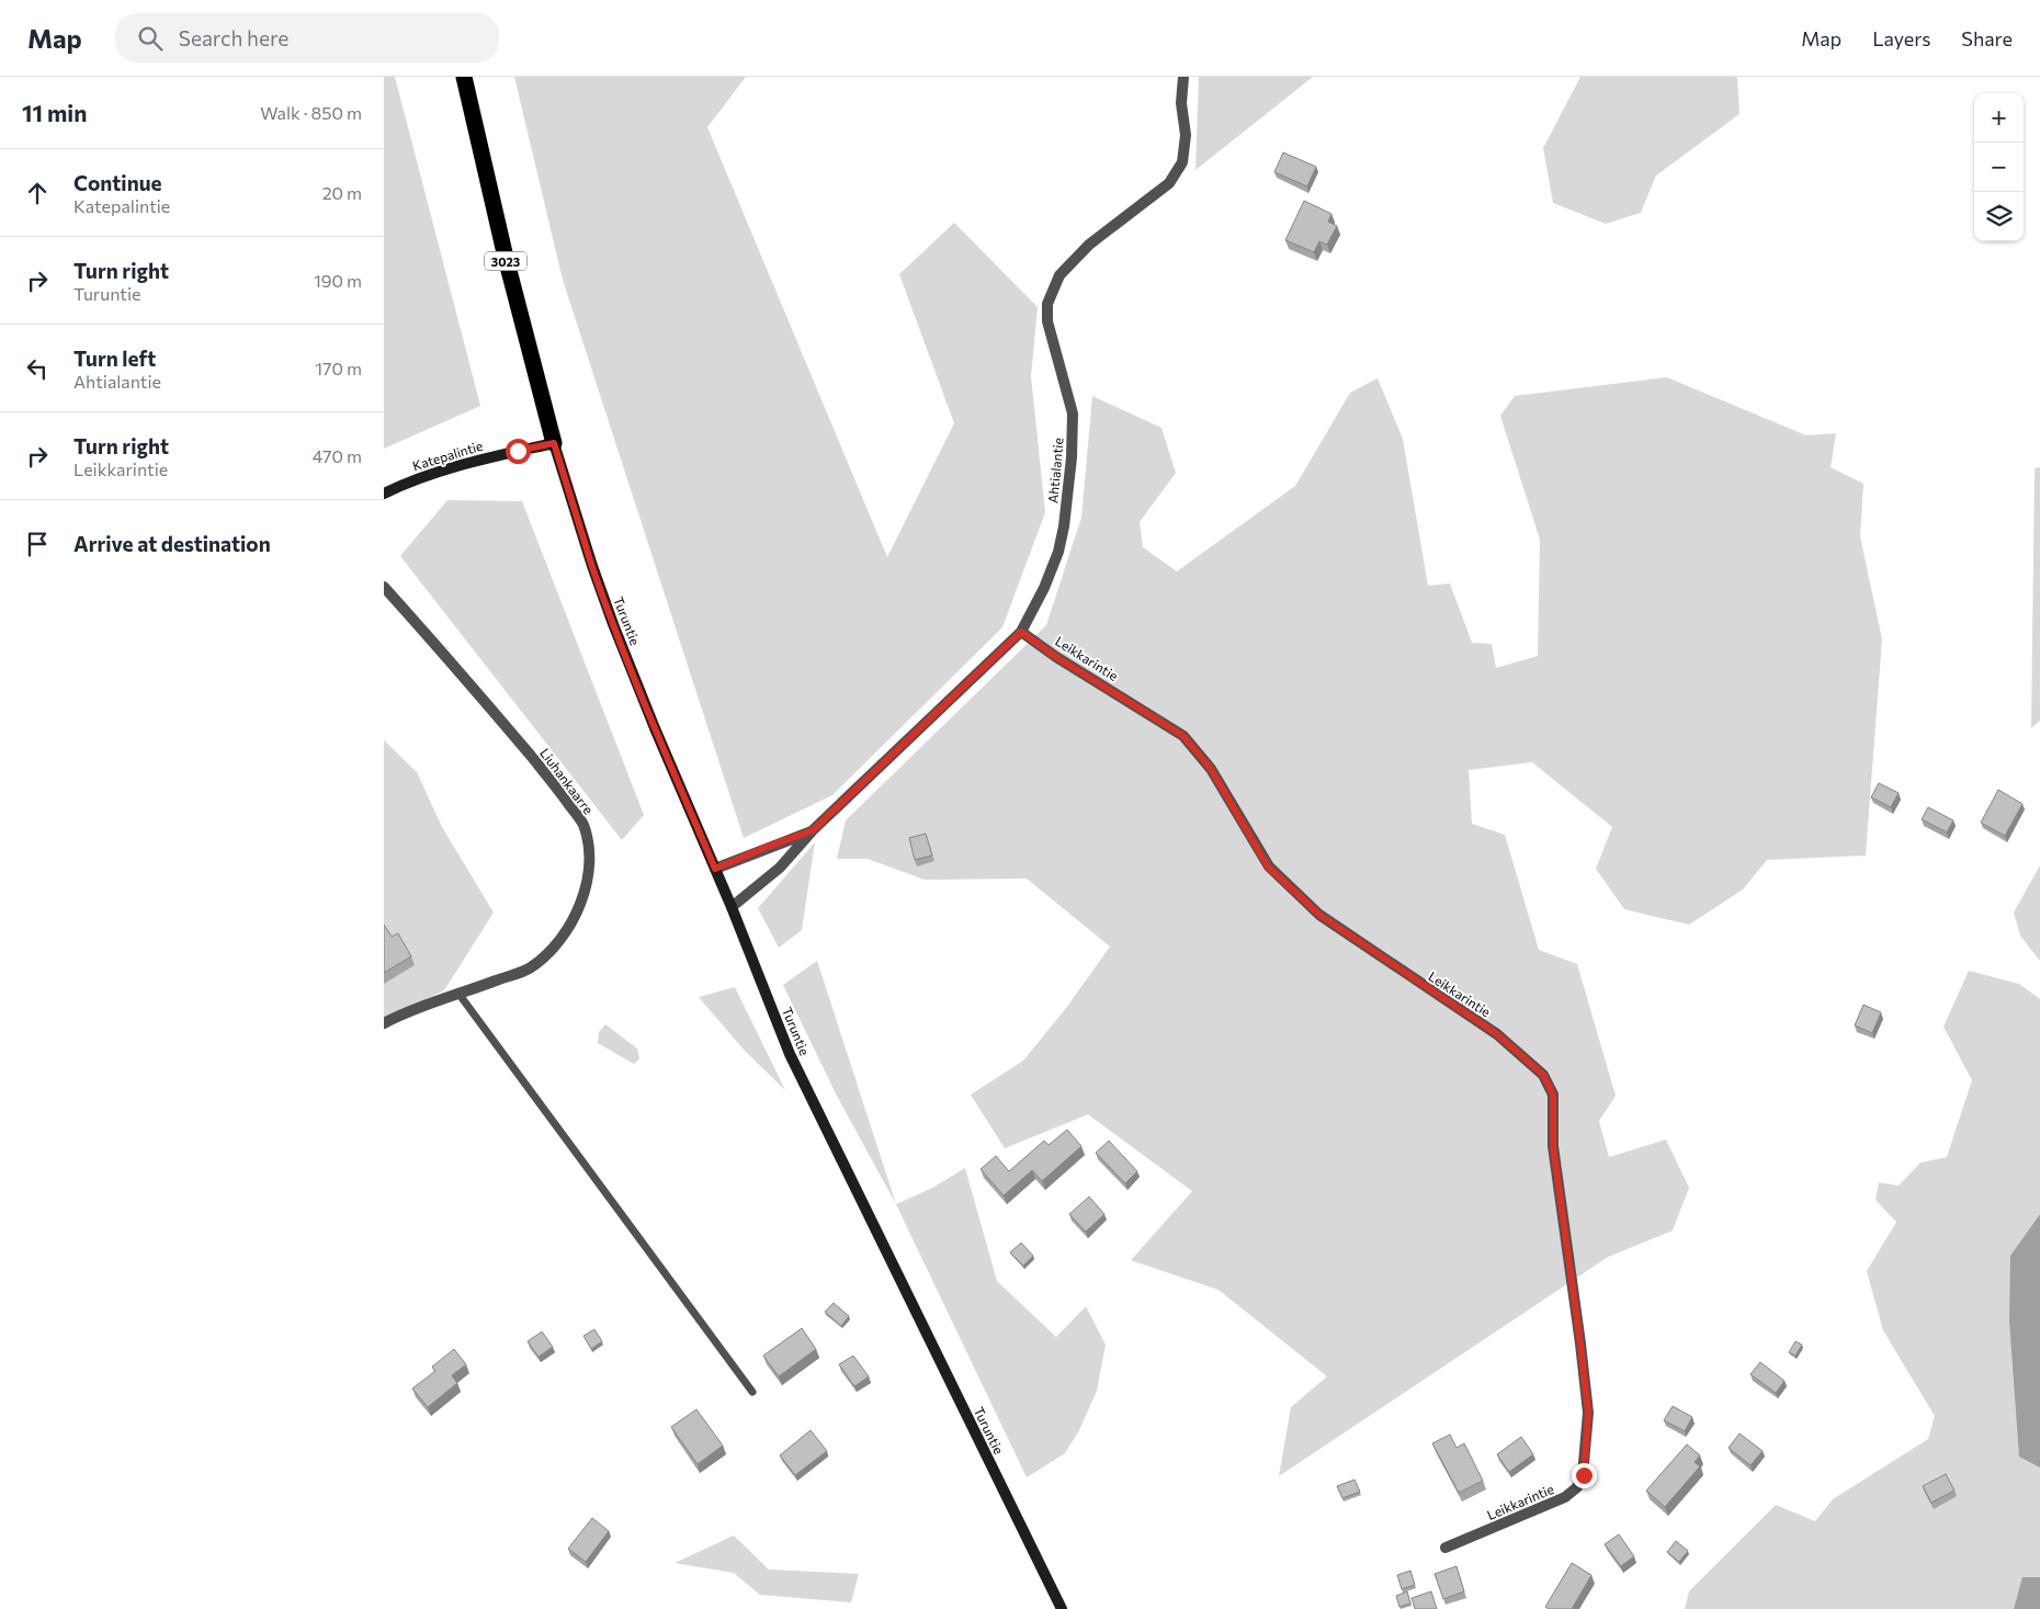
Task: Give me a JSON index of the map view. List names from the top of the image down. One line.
{"streets":{"highway":["3023"],"main road":["Katepalintie","Turuntie"],"street":["Ahtialantie","Leikkarintie","Liuhankaarre"]},"crossings":[["3023","Katepalintie"],["3023","Turuntie"],["Katepalintie","Turuntie"],["Ahtialantie","Turuntie"],["Ahtialantie","Leikkarintie"]],"page":{"header":"Map","search":"Search here","nav":["Map","Layers","Share"],"heading":["11 min","Walk · 850 m"],"map_buttons":["+","−"],"list":[["Continue","Katepalintie","20 m"],["Turn right","Turuntie","190 m"],["Turn left","Ahtialantie","170 m"],["Turn right","Leikkarintie","470 m"],"Arrive at destination"]}}
